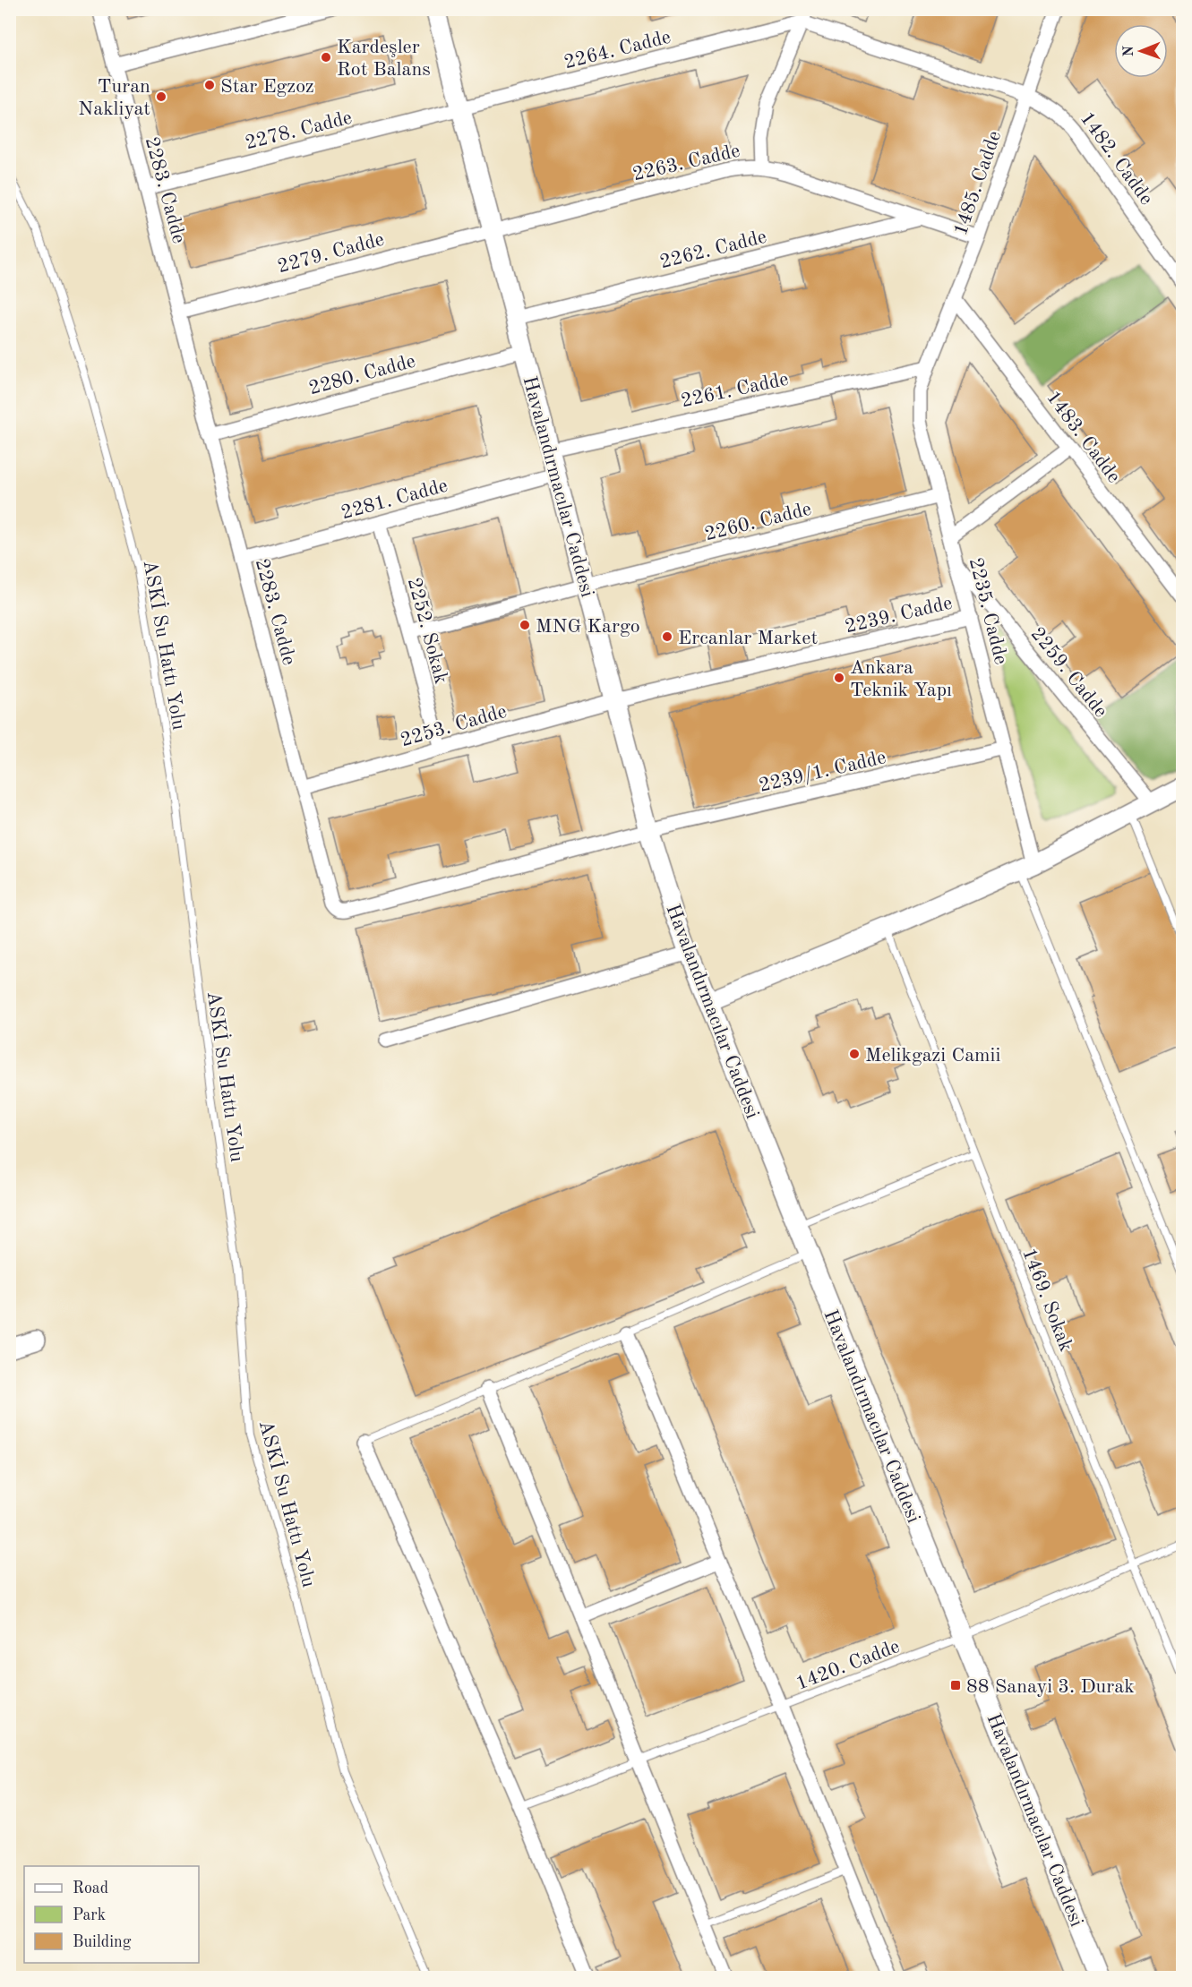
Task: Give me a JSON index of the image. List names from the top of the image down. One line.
{"streets":{"street":["2264. Cadde","2278. Cadde","1482. Cadde","2263. Cadde","1485. Cadde","2283. Cadde","2262. Cadde","2279. Cadde","2280. Cadde","2261. Cadde","1483. Cadde","Havalandırmacılar Caddesi","2281. Cadde","2260. Cadde","2235. Cadde","2239. Cadde","2252. Sokak","2259. Cadde","2253. Cadde","2239/1. Cadde"],"lane":["ASKİ Su Hattı Yolu","1469. Sokak","1420. Cadde"]},"crossings":[["2264. Cadde","2278. Cadde"],["2264. Cadde","Havalandırmacılar Caddesi"],["2278. Cadde","2283. Cadde"],["2278. Cadde","Havalandırmacılar Caddesi"],["1482. Cadde","1485. Cadde"],["2263. Cadde","1485. Cadde"],["2263. Cadde","2262. Cadde"],["2263. Cadde","2279. Cadde"],["2263. Cadde","Havalandırmacılar Caddesi"],["1485. Cadde","2261. Cadde"],["1485. Cadde","1483. Cadde"],["1485. Cadde","2235. Cadde"],["2283. Cadde","2279. Cadde"],["2283. Cadde","2280. Cadde"],["2283. Cadde","Havalandırmacılar Caddesi"],["2283. Cadde","2281. Cadde"],["2283. Cadde","2253. Cadde"],["2283. Cadde","2239/1. Cadde"],["2262. Cadde","Havalandırmacılar Caddesi"],["2279. Cadde","Havalandırmacılar Caddesi"],["2280. Cadde","Havalandırmacılar Caddesi"],["2261. Cadde","Havalandırmacılar Caddesi"],["2261. Cadde","2235. Cadde"],["Havalandırmacılar Caddesi","2281. Cadde"],["Havalandırmacılar Caddesi","2260. Cadde"],["Havalandırmacılar Caddesi","2239. Cadde"],["Havalandırmacılar Caddesi","2253. Cadde"],["Havalandırmacılar Caddesi","2239/1. Cadde"],["Havalandırmacılar Caddesi","1420. Cadde"],["2281. Cadde","2252. Sokak"],["2260. Cadde","2235. Cadde"],["2260. Cadde","2252. Sokak"],["2235. Cadde","2239. Cadde"],["2235. Cadde","2259. Cadde"],["2235. Cadde","2239/1. Cadde"],["2239. Cadde","2253. Cadde"],["2252. Sokak","2253. Cadde"],["1469. Sokak","1420. Cadde"]],"places":{"other":["Kardeşler Rot Balans","Star Egzoz","Turan Nakliyat","MNG Kargo","Ercanlar Market","Ankara Teknik Yapı","Melikgazi Camii"],"transit":["88 Sanayi 3. Durak"]},"legend":["Road","Park","Building"],"north":"left"}
